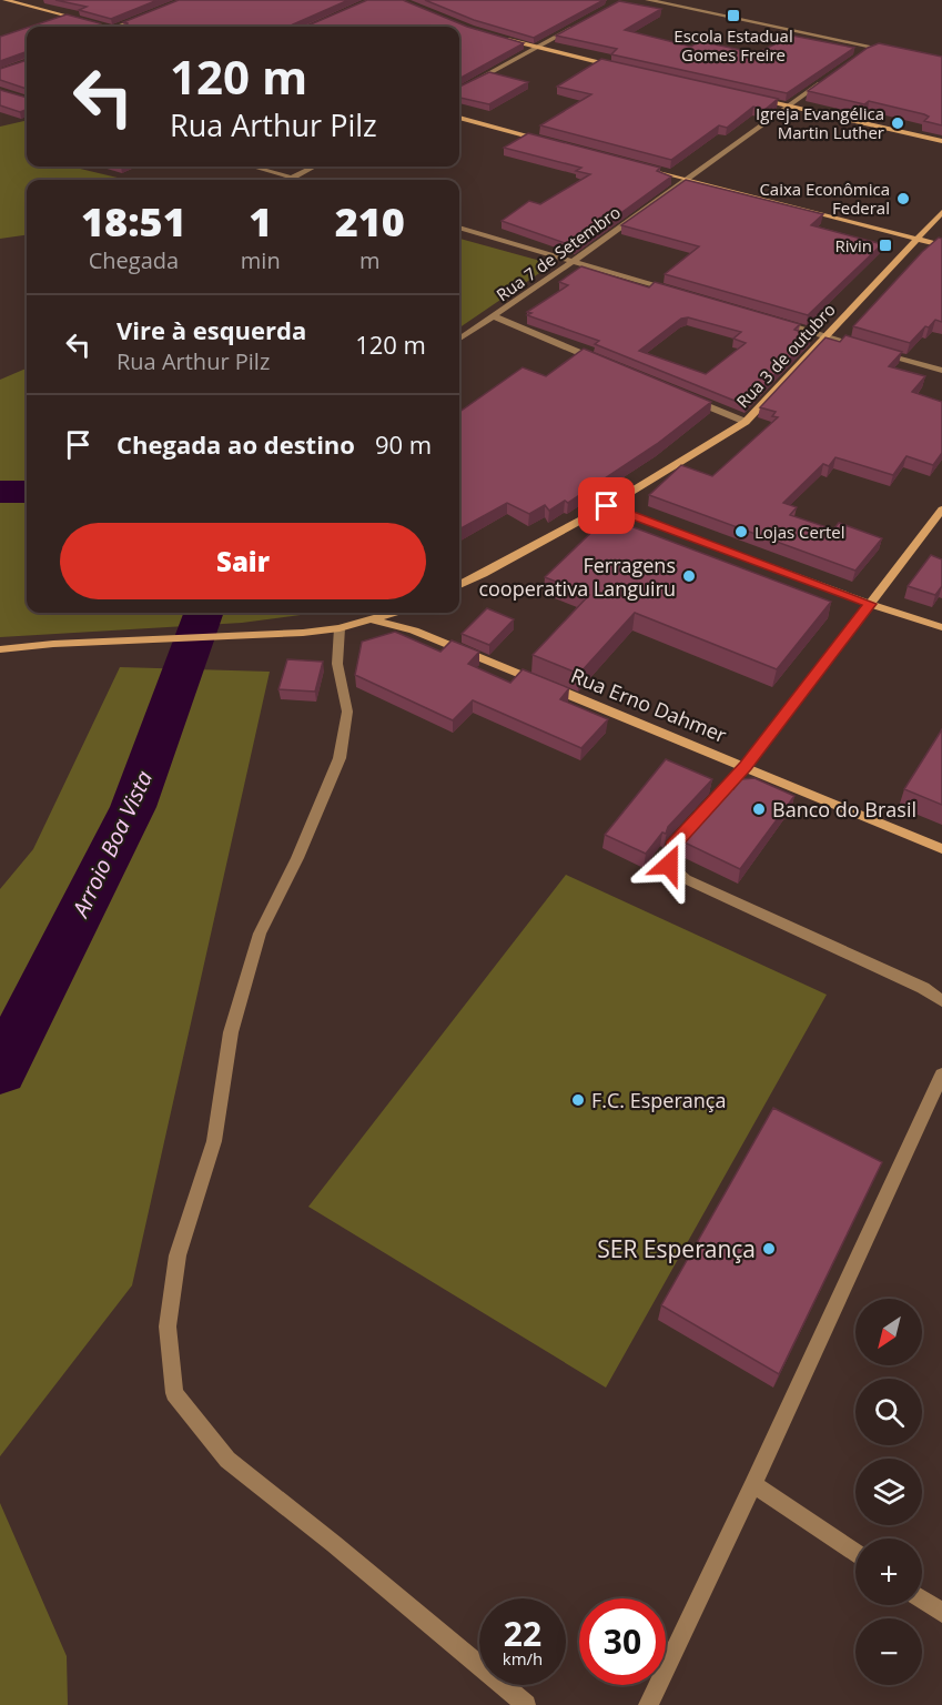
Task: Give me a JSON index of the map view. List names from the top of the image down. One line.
{"streets":{"main road":["Rua 3 de outubro","Rua Erno Dahmer"],"street":["Rua 7 de Setembro"]},"water":["Arroio Boa Vista"],"places":{"transit":["Escola Estadual Gomes Freire","Rivin"],"other":["Igreja Evangélica Martin Luther","Caixa Econômica Federal","Lojas Certel","Ferragens cooperativa Languiru","Banco do Brasil","F.C. Esperança","SER Esperança"]},"north":"bottom left","page":{"turn":["120 m","Rua Arthur Pilz"],"eta":["18:51","Chegada","1","min","210","m"],"list":[{"name":"Vire à esquerda","note":"Rua Arthur Pilz","value":"120 m"},{"name":"Chegada ao destino","value":"90 m"}],"buttons":"Sair","map_buttons":["+","−"],"speed":"22 km/h","limit":"30"}}
